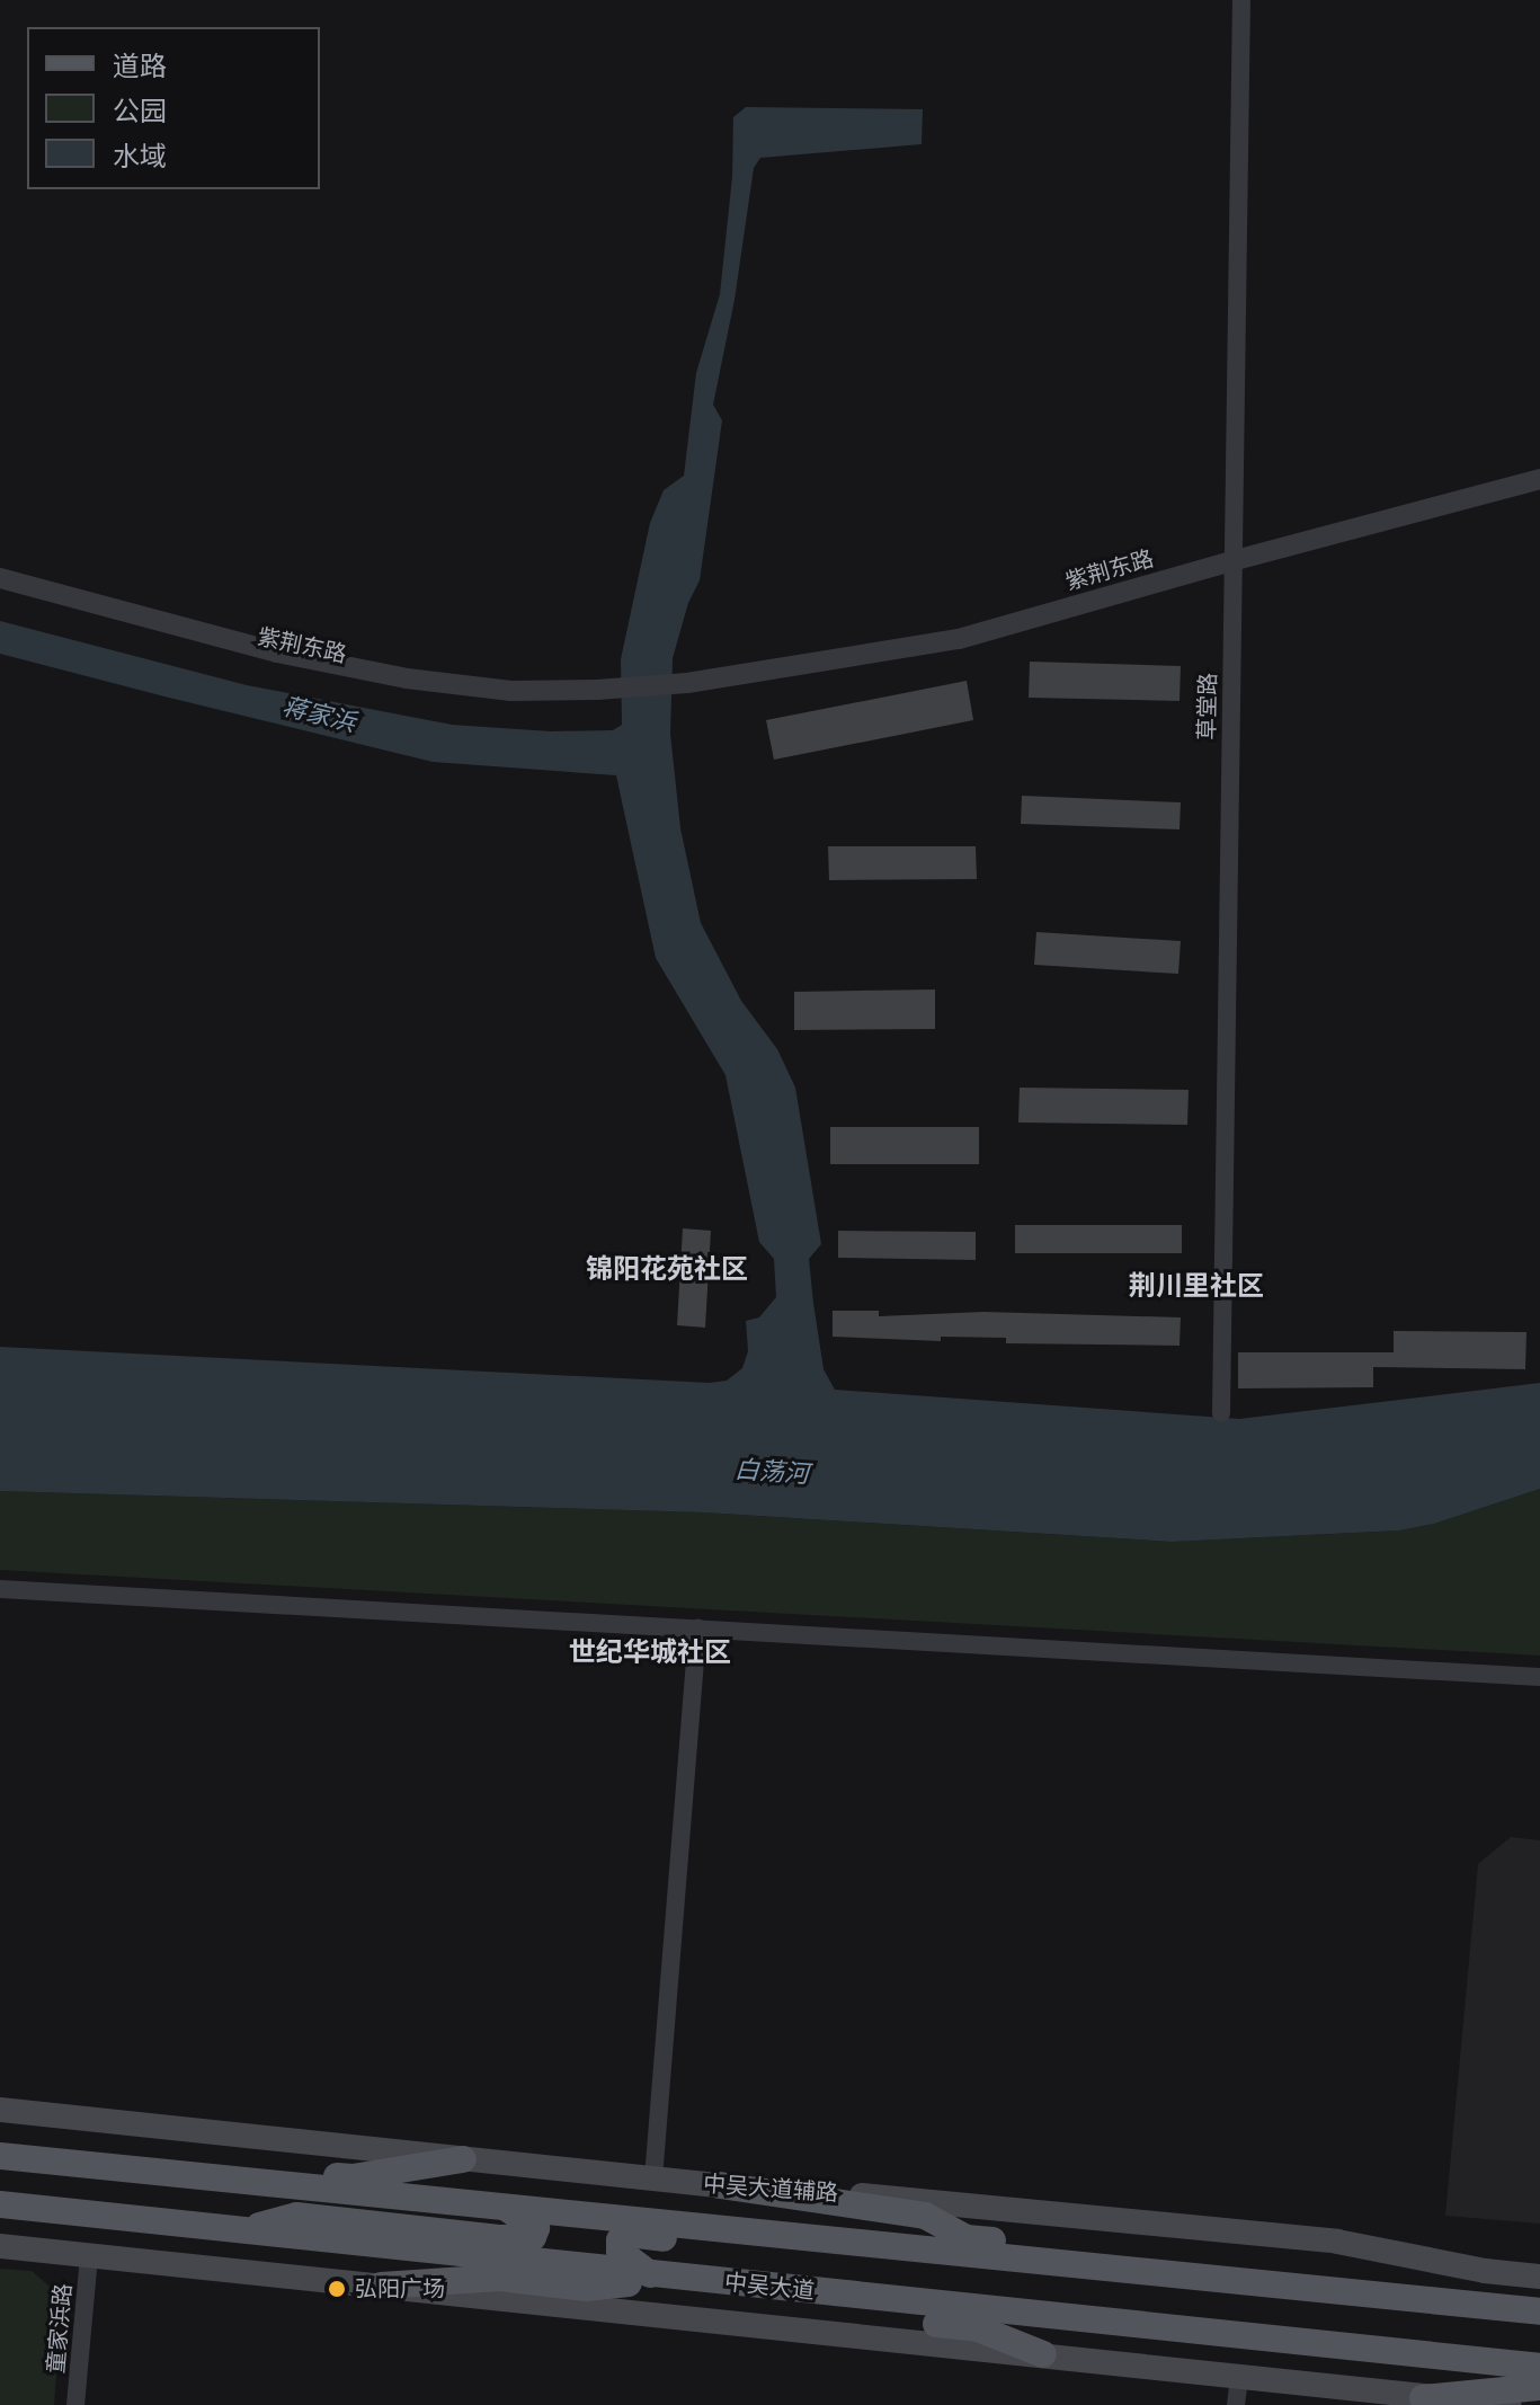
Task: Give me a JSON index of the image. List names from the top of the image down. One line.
{"streets":{"main road":["中吴大道辅路","中吴大道"],"street":["紫荆东路","草堂路","童家浜路"]},"crossings":[["紫荆东路","草堂路"]],"districts":["锦阳花苑社区","荆川里社区","世纪华城社区"],"water":["蒋家浜","白荡河"],"places":["弘阳广场"],"legend":["道路","公园","水域"]}
